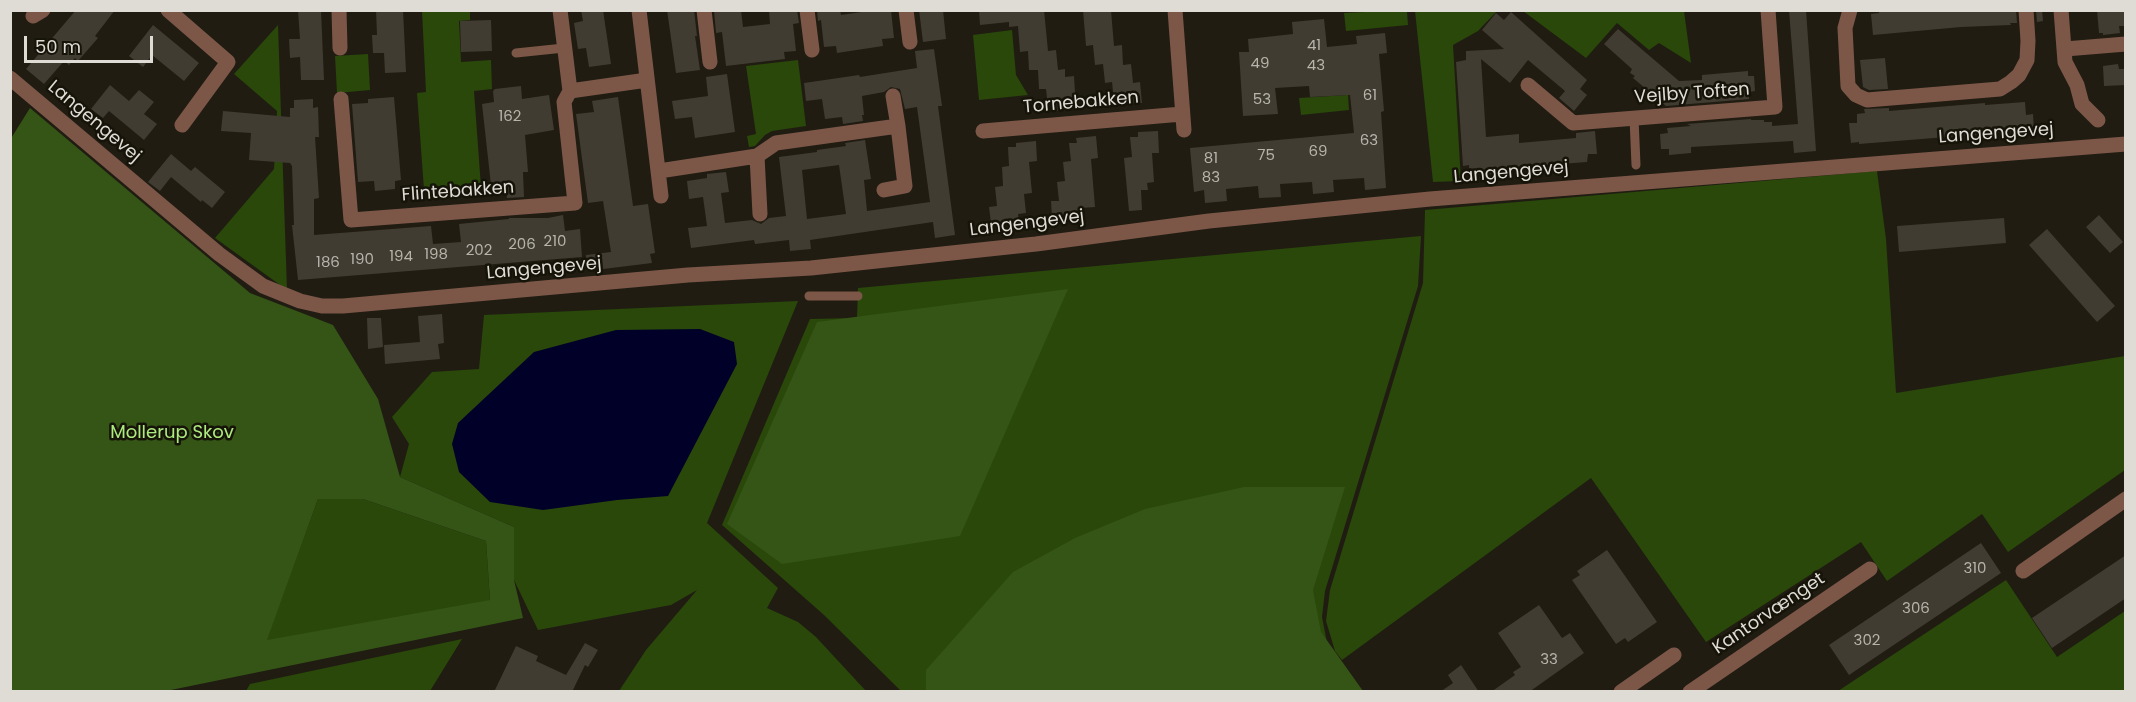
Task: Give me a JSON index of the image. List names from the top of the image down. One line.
{"streets":{"street":["Vejlby Toften","Tornebakken","Langengevej","Flintebakken","Kantorvænget"]},"parks":["Mollerup Skov"],"house_numbers":["41","49","43","61","53","162","63","69","75","81","83","210","206","202","198","194","190","186","310","306","302","33"],"scale_bar":"50 m"}
